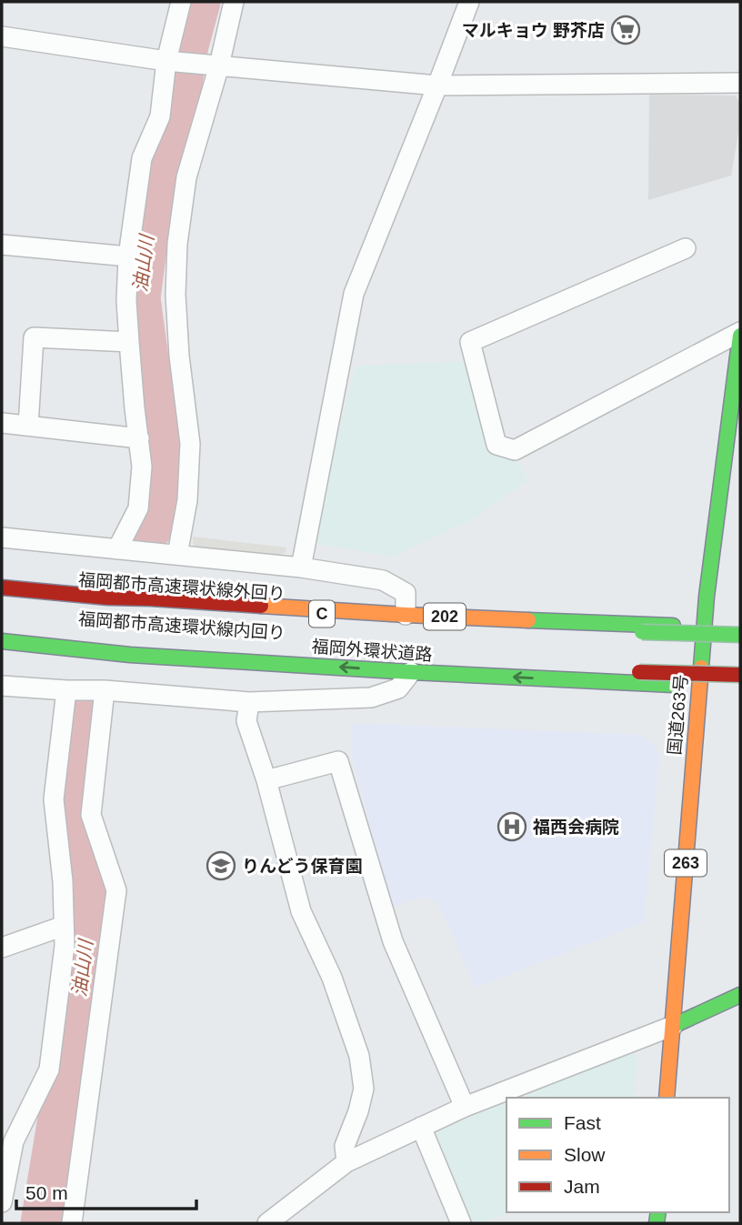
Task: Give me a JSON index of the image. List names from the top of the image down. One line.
{"streets":{"main road":["福岡都市高速環状線外回り","C","202","福岡都市高速環状線内回り","福岡外環状道路","国道263号","263"]},"crossings":[["202","国道263号"],["福岡外環状道路","国道263号"]],"water":["油山川"],"places":{"supermarket":["マルキョウ 野芥店"],"hospital":["福西会病院"],"school or university":["りんどう保育園"]},"legend":["Fast","Slow","Jam"],"scale_bar":"50 m"}
